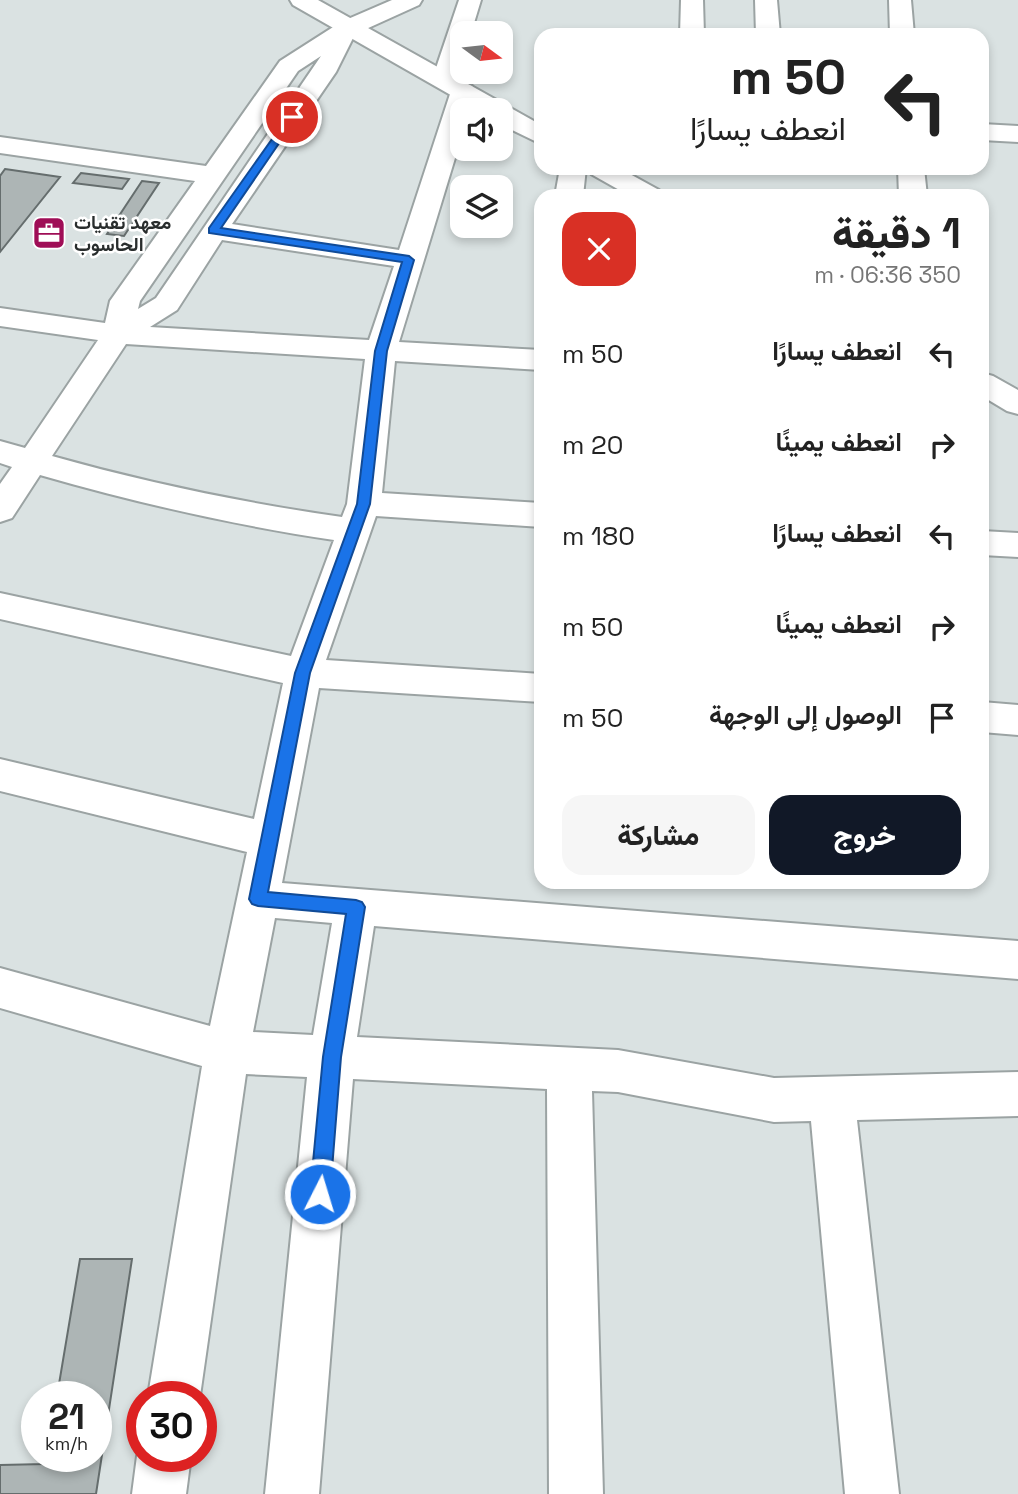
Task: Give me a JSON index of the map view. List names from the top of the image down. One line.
{"places":{"office":["معهد تقنيات الحاسوب"]},"north":"right","page":{"turn":["50 m","انعطف يسارًا"],"heading":["1 دقيقة","350 m · 06:36"],"list":[{"name":"انعطف يسارًا","value":"50 m"},{"name":"انعطف يمينًا","value":"20 m"},{"name":"انعطف يسارًا","value":"180 m"},{"name":"انعطف يمينًا","value":"50 m"},{"name":"الوصول إلى الوجهة","value":"50 m"}],"buttons":["خروج","مشاركة"],"speed":"21 km/h","limit":"30"}}
